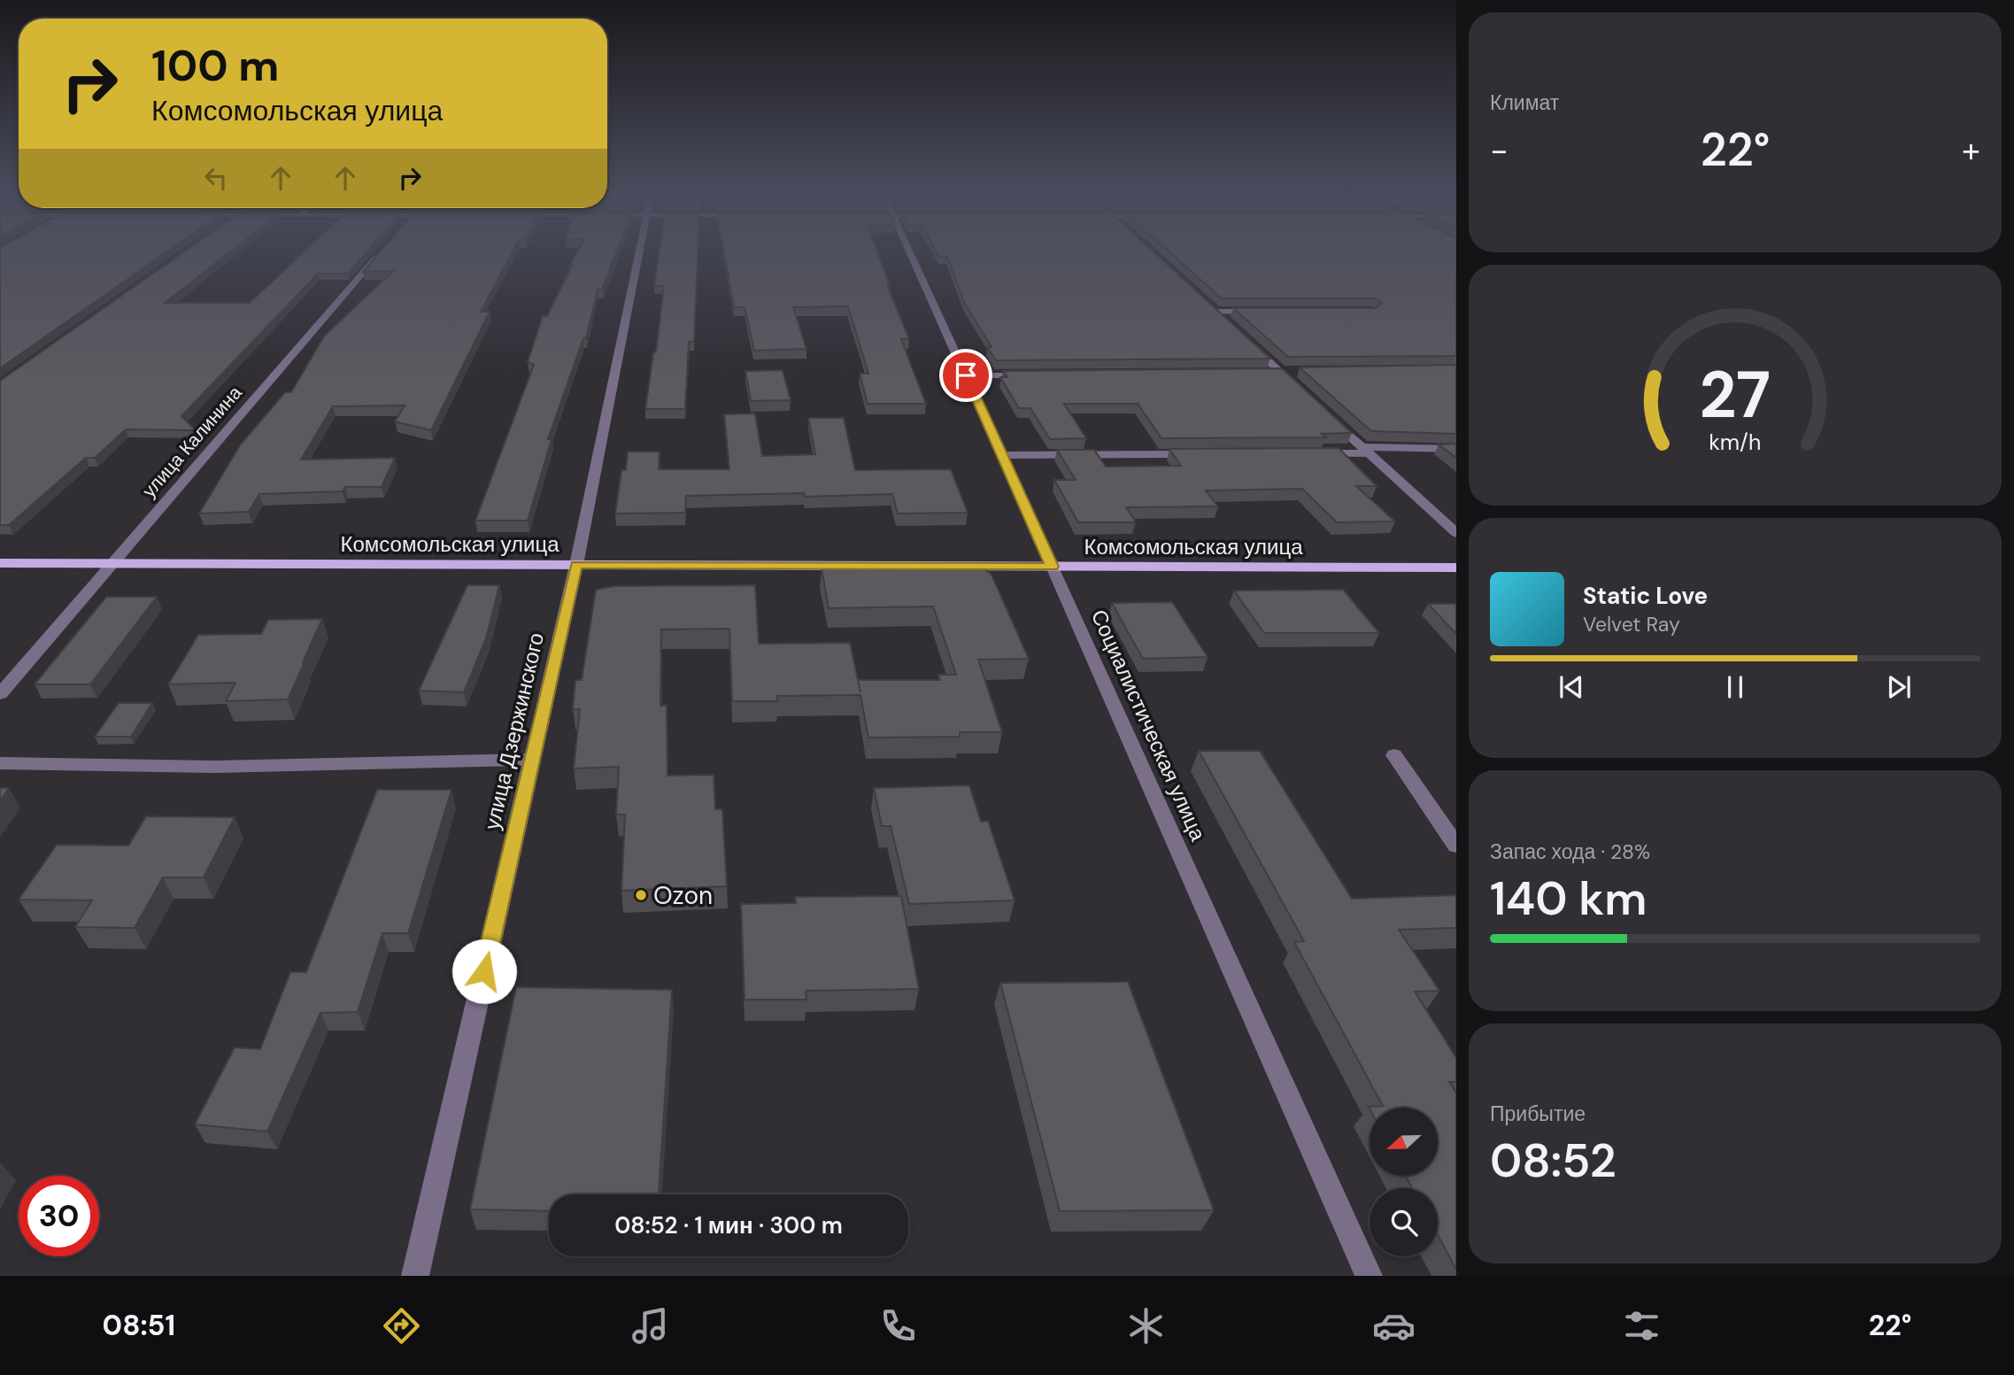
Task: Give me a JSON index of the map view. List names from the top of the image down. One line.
{"streets":{"main road":["Комсомольская улица"],"street":["улица Калинина","Социалистическая улица","улица Дзержинского"]},"crossings":[["улица Калинина","Комсомольская улица"],["Комсомольская улица","Социалистическая улица"],["Комсомольская улица","улица Дзержинского"]],"places":["Ozon"],"north":"left","page":{"tile":["Климат",["Запас хода · 28%","140 km"],["Прибытие","08:52"]],"turn":["100 m","Комсомольская улица"],"heat":["−","22°","+"],"song":["Static Love","Velvet Ray"],"limit":"30","trip":"08:52 · 1 мин · 300 m","tabs":["08:51","22°"],"gauge":["27","km/h"]}}
